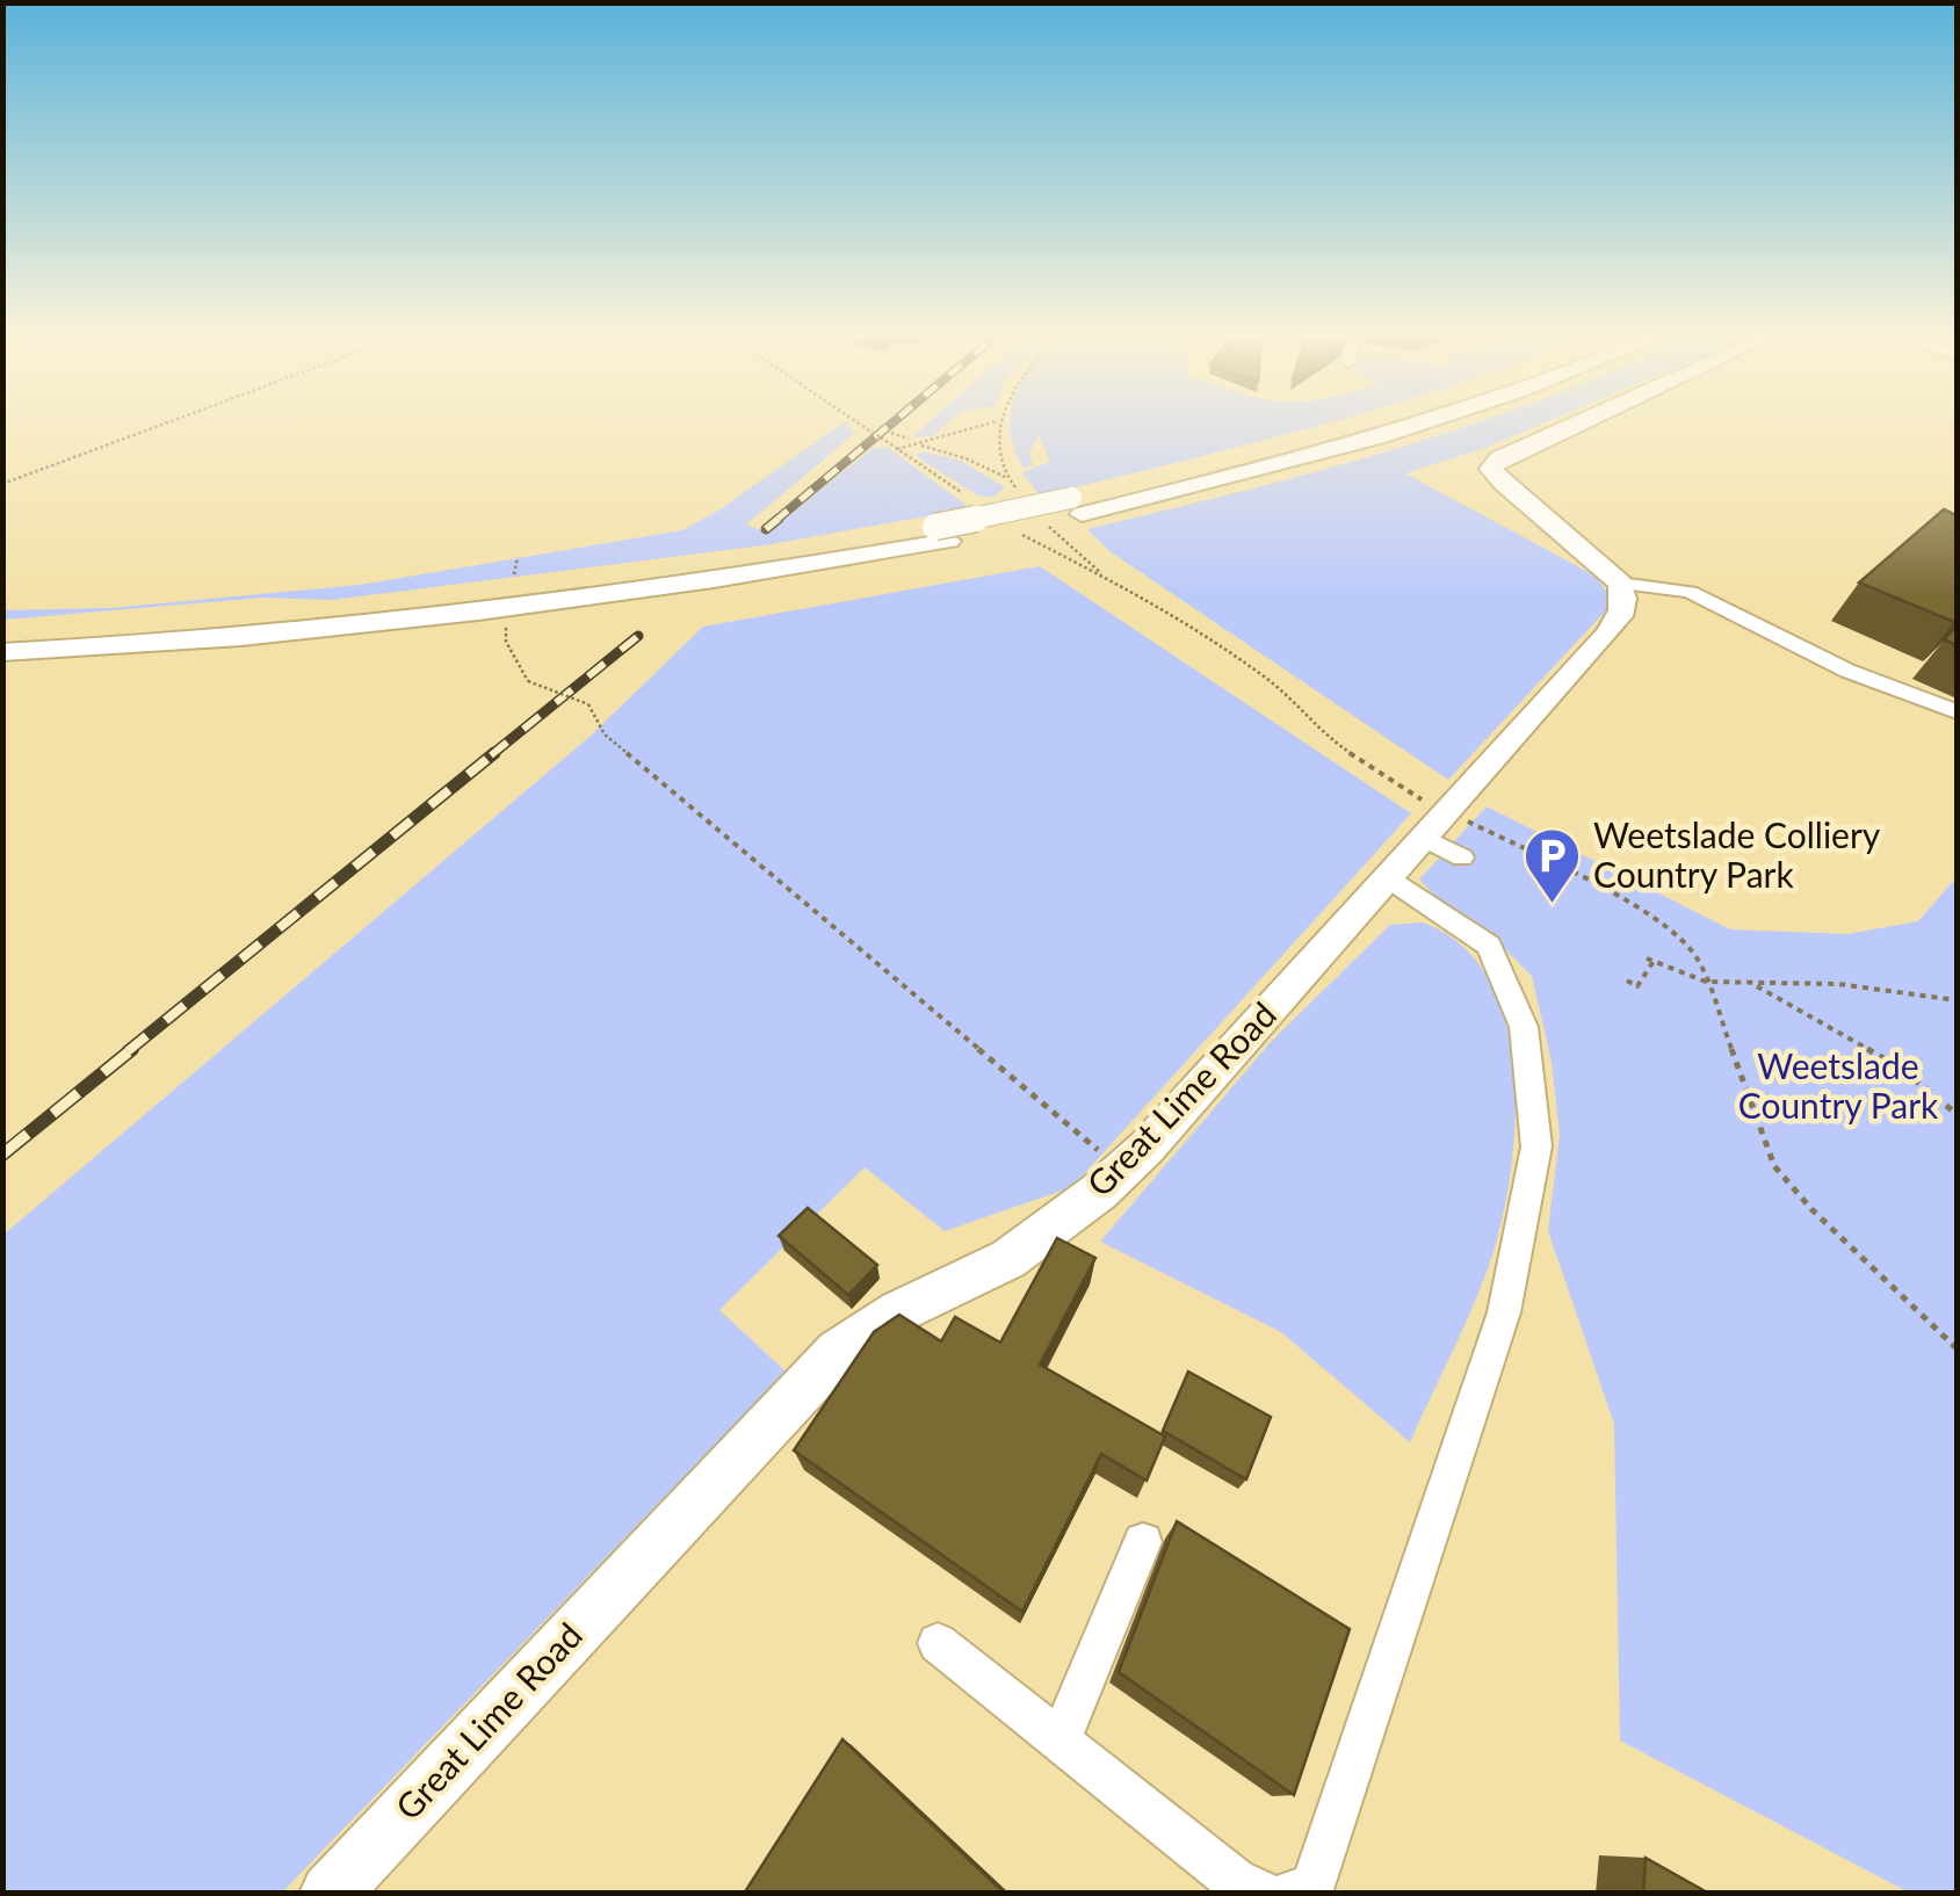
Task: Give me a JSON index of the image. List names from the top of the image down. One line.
{"streets":{"main road":["Great Lime Road"]},"parks":["Weetslade Country Park"],"places":{"parking":["Weetslade Colliery Country Park"]}}
